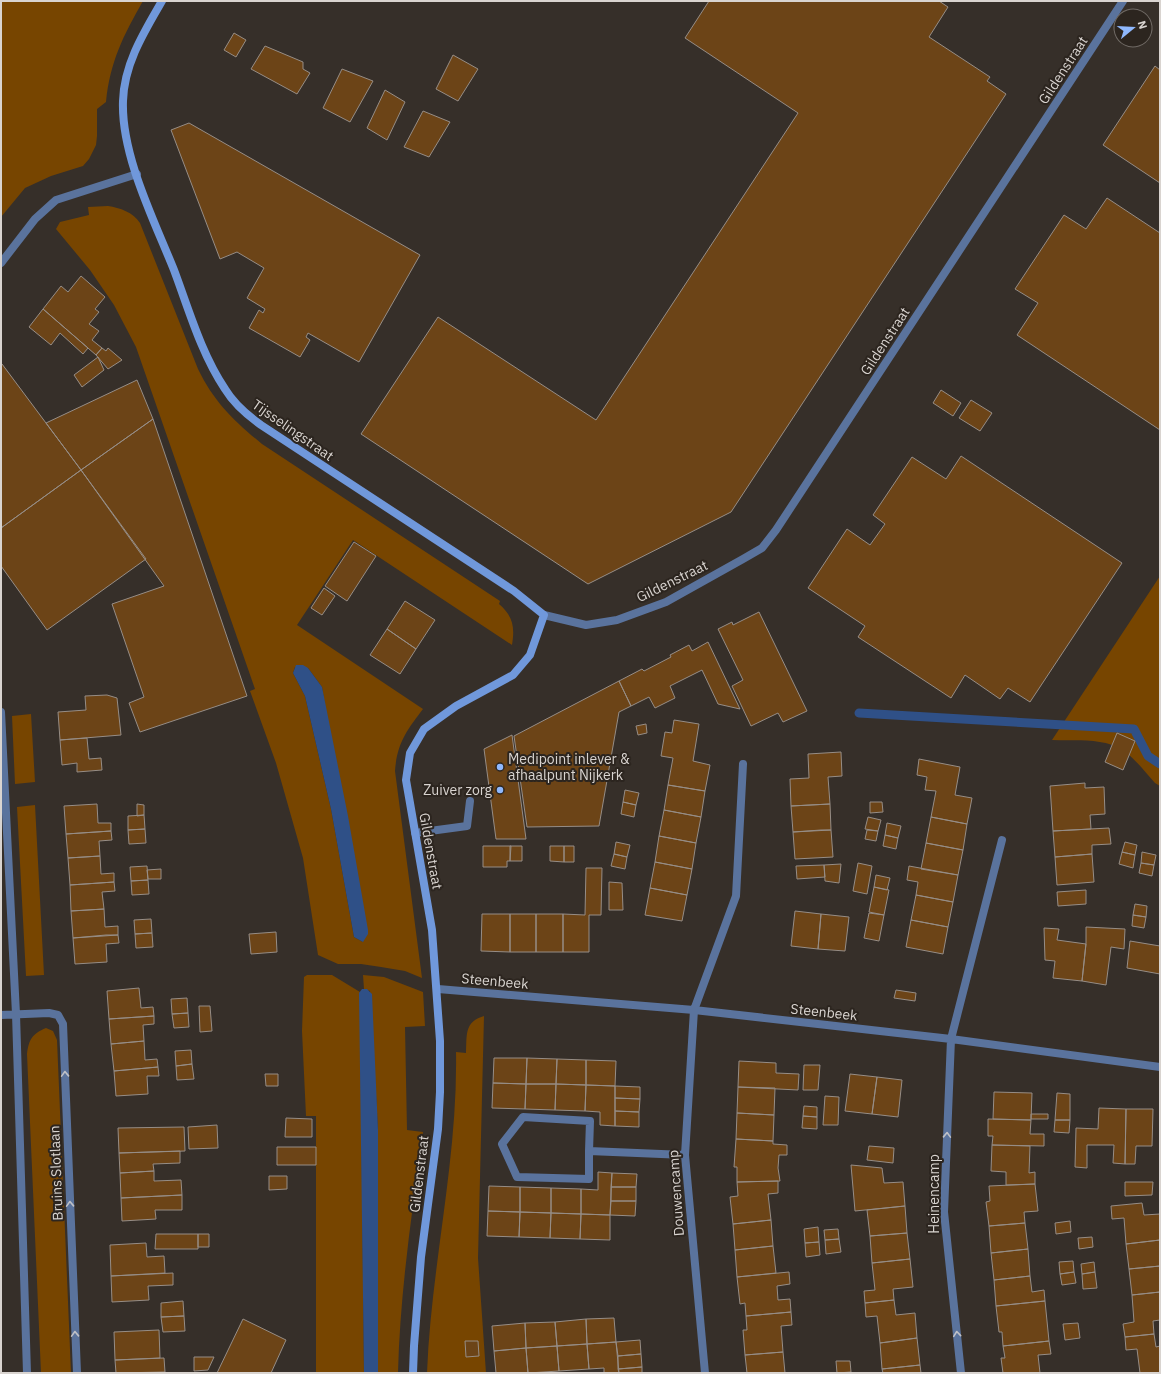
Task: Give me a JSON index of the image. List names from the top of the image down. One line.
{"streets":{"street":["Gildenstraat","Tijsselingstraat","Steenbeek","Bruins Slotlaan","Douwencamp","Heinencamp"]},"crossings":[["Gildenstraat","Tijsselingstraat"],["Gildenstraat","Steenbeek"],["Steenbeek","Douwencamp"],["Steenbeek","Heinencamp"]],"one_way":["Heinencamp"],"places":["Medipoint inlever & afhaalpunt Nijkerk","Zuiver zorg"],"north":"right"}
